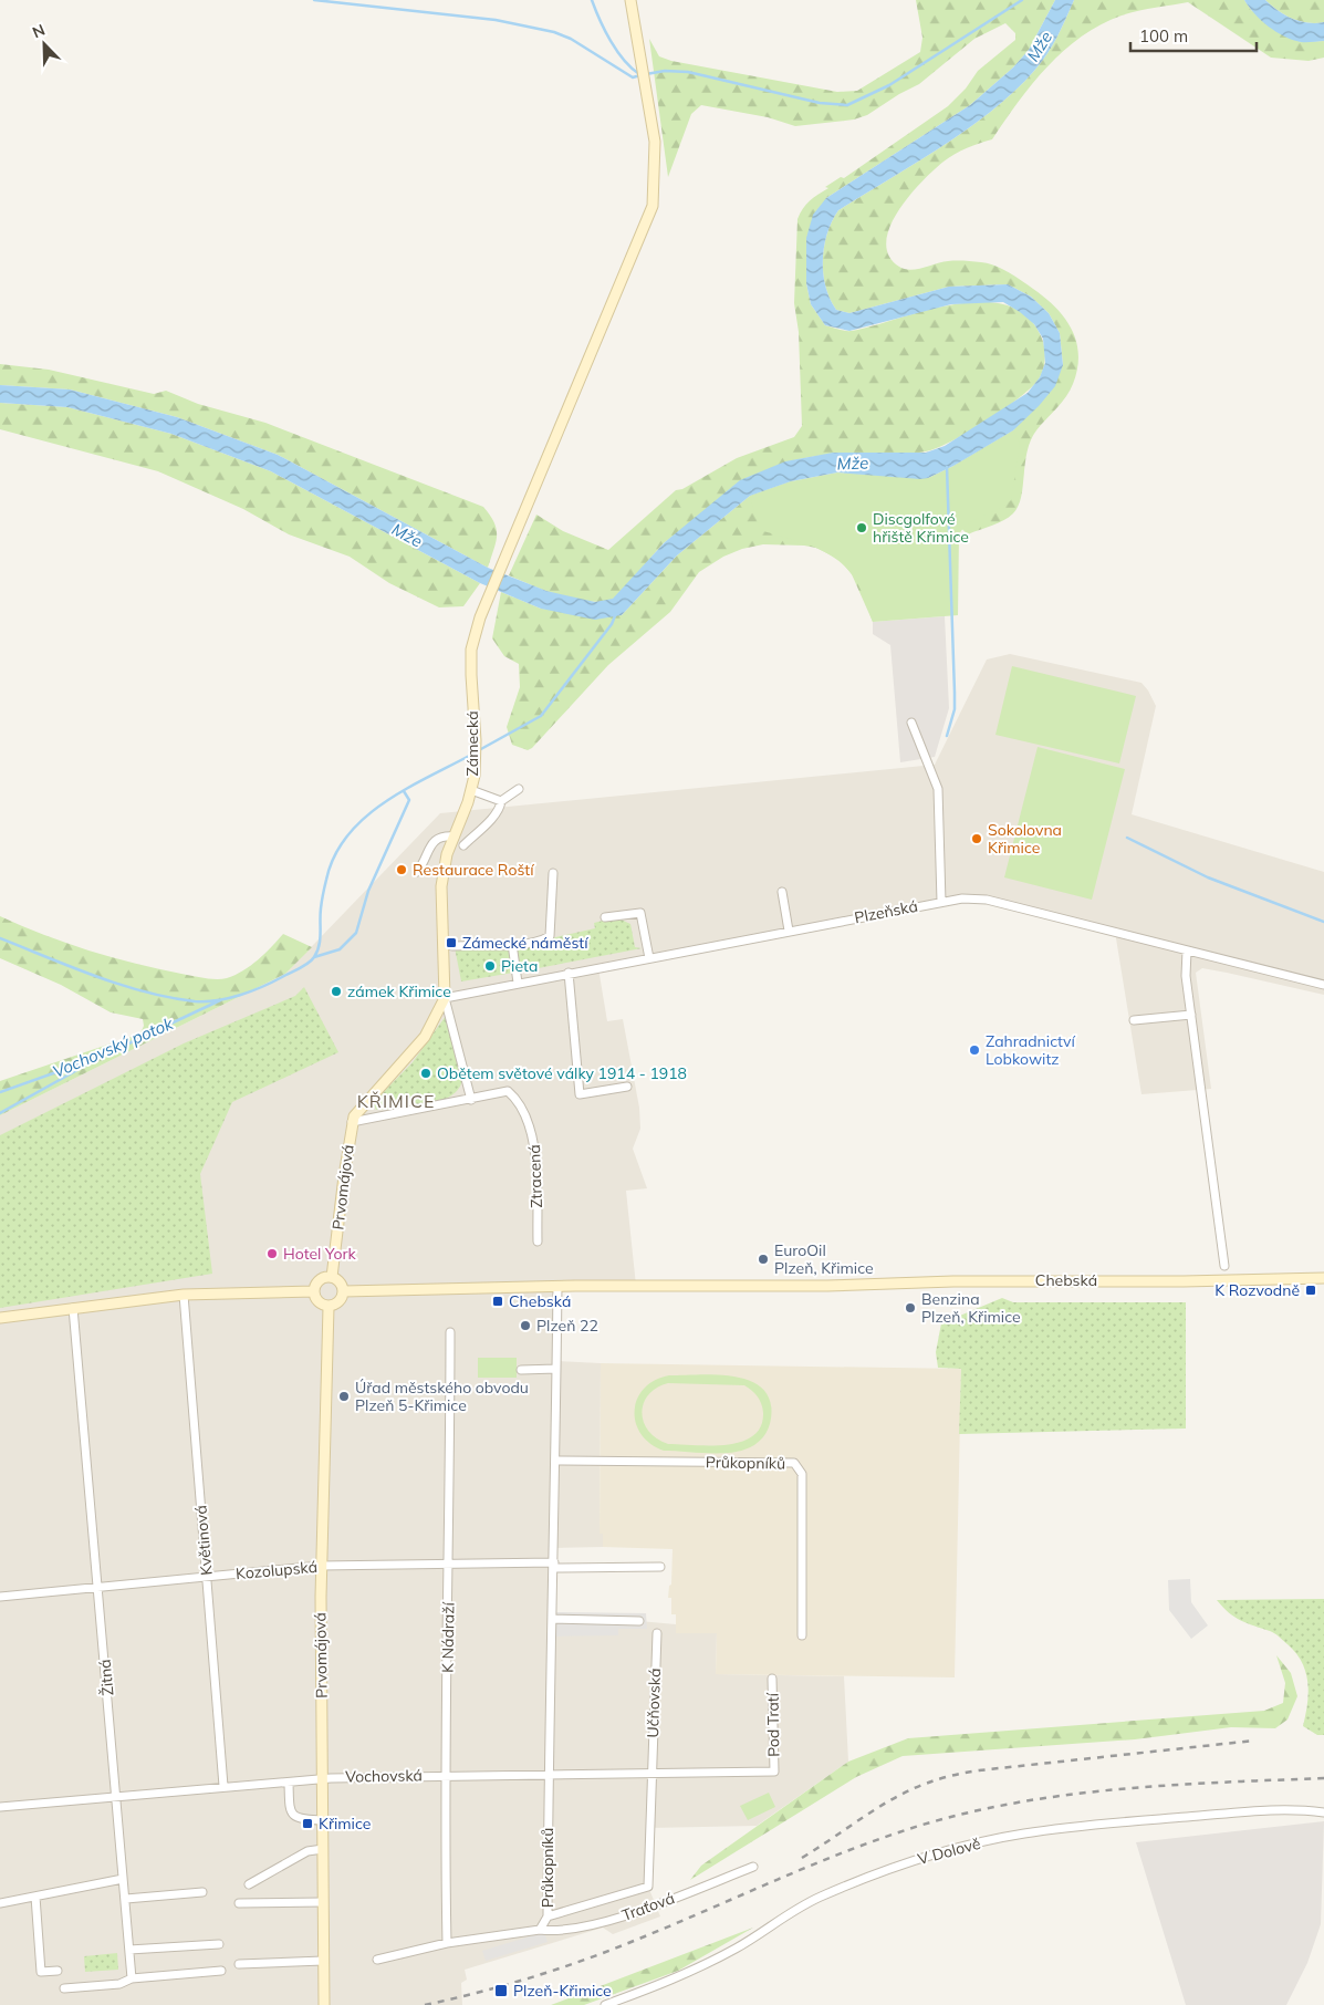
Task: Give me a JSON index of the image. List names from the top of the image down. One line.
{"streets":{"street":["Zámecká","Plzeňská","Ztracená","Prvomájová","Chebská","Průkopníků","Květinová","Kozolupská","K Nádraží","Žitná","Učňovská","Pod Tratí","Vochovská","V Dolově","Traťová"]},"crossings":[["Zámecká","Plzeňská"],["Prvomájová","Chebská"],["Prvomájová","Kozolupská"],["Prvomájová","Vochovská"],["Chebská","Průkopníků"],["Průkopníků","Kozolupská"],["Průkopníků","Vochovská"],["Průkopníků","Traťová"],["Květinová","Kozolupská"],["Květinová","Vochovská"],["Kozolupská","K Nádraží"],["Kozolupská","Žitná"],["K Nádraží","Vochovská"],["K Nádraží","Traťová"],["Žitná","Vochovská"],["Učňovská","Pod Tratí"],["Učňovská","Vochovská"],["Učňovská","Traťová"],["Pod Tratí","Vochovská"]],"districts":["KŘIMICE"],"water":["Mže","Vochovský potok"],"places":{"other":["Discgolfové hřiště Křimice","Sokolovna Křimice","Restaurace Roští","Pieta","zámek Křimice","Zahradnictví Lobkowitz","Obětem světové války 1914 - 1918","Hotel York","EuroOil Plzeň, Křimice","Benzina Plzeň, Křimice","Plzeň 22","Úřad městského obvodu Plzeň 5-Křimice"],"transit":["Zámecké náměstí","K Rozvodně","Chebská","Křimice","Plzeň-Křimice"]},"scale_bar":"100 m","north":"top left"}
